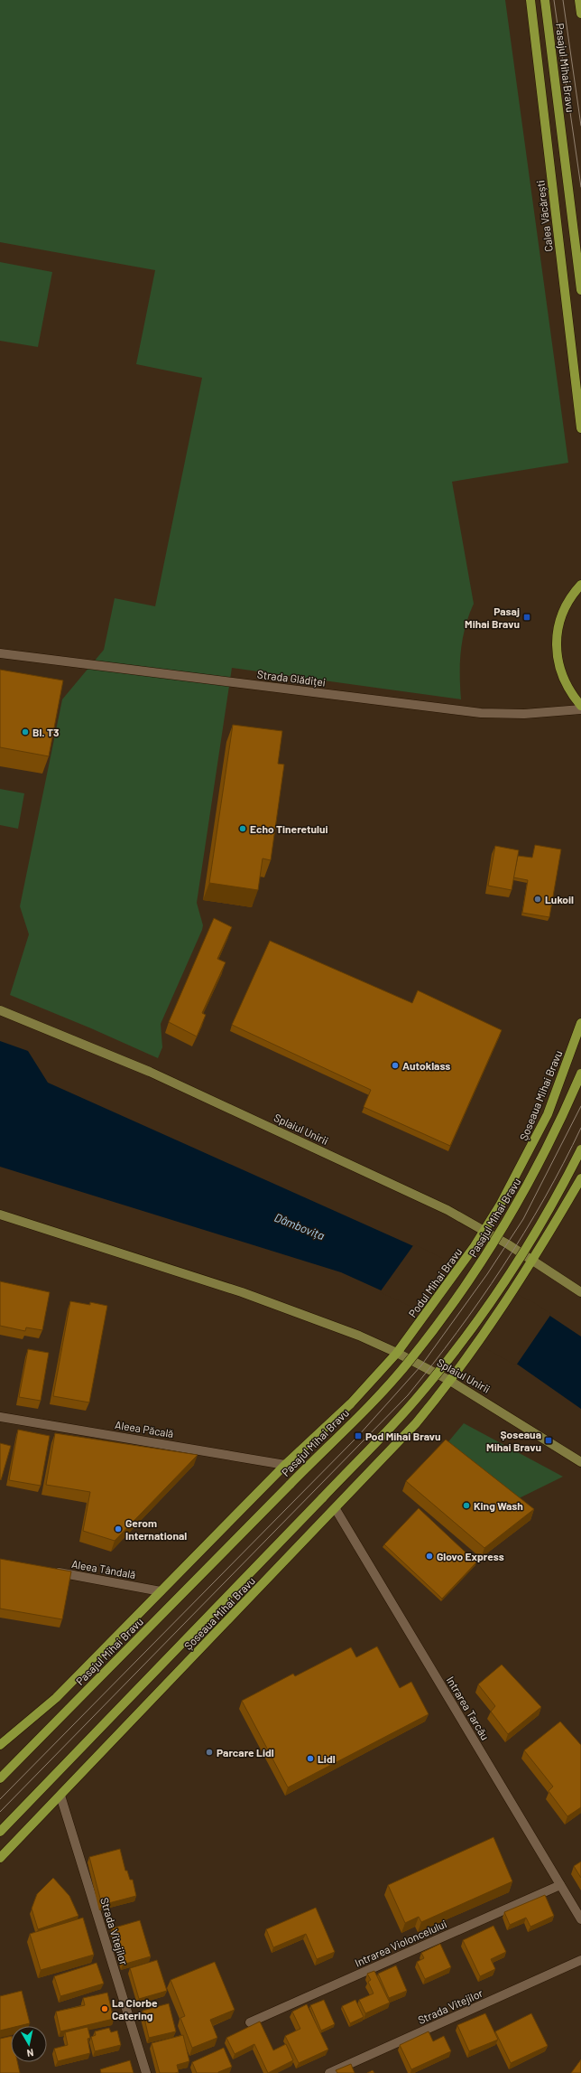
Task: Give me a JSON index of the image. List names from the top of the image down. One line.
{"streets":{"main road":["Pasajul Mihai Bravu","Calea Văcărești","Șoseaua Mihai Bravu","Splaiul Unirii","Podul Mihai Bravu"],"street":["Strada Glădiței","Aleea Păcală","Aleea Tândală","Intrarea Tarcău","Strada Vitejilor","Intrarea Violoncelului"]},"crossings":[["Șoseaua Mihai Bravu","Splaiul Unirii"],["Șoseaua Mihai Bravu","Podul Mihai Bravu"],["Șoseaua Mihai Bravu","Intrarea Tarcău"],["Șoseaua Mihai Bravu","Strada Vitejilor"],["Splaiul Unirii","Podul Mihai Bravu"],["Intrarea Tarcău","Intrarea Violoncelului"]],"water":["Dâmbovița"],"places":{"transit":["Pasaj Mihai Bravu","Pod Mihai Bravu","Șoseaua Mihai Bravu"],"other":["Bl. T3","Echo Tineretului","Lukoil","Autoklass","King Wash","Gerom International","Glovo Express","Parcare Lidl","Lidl","La Ciorbe Catering"]},"north":"bottom"}
